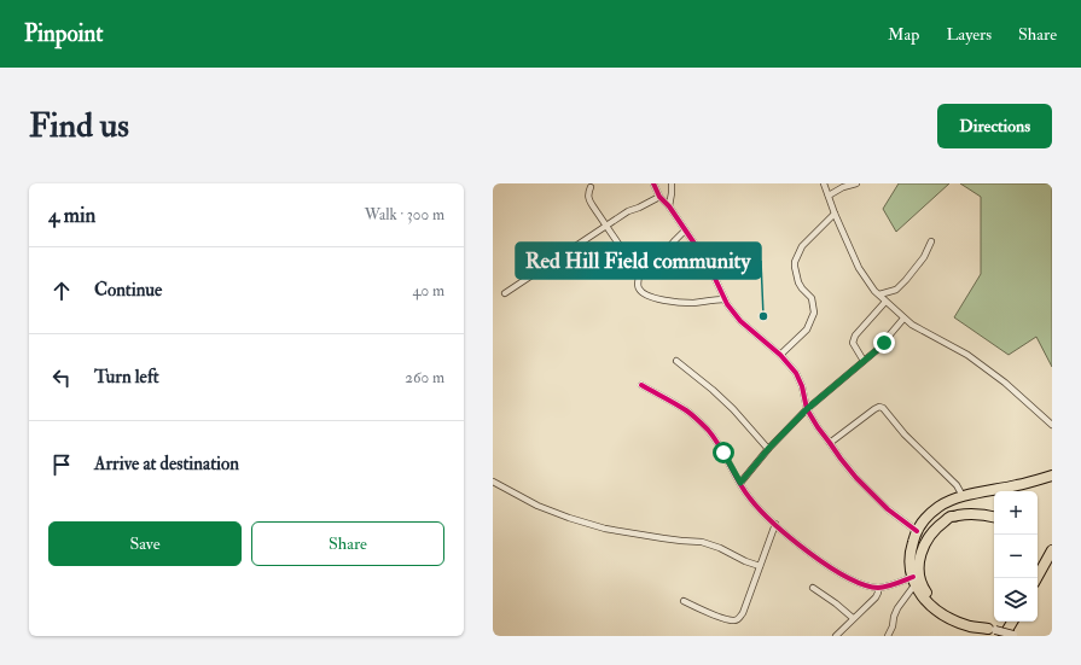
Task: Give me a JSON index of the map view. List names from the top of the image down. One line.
{"places":["Red Hill Field community"],"page":{"header":"Pinpoint","nav":["Map","Layers","Share"],"buttons":["Directions",["Save","Share"]],"title":"Find us","heading":["4 min","Walk · 300 m"],"list":[["Continue","40 m"],["Turn left","260 m"],"Arrive at destination"],"map_buttons":["+","−"]}}
